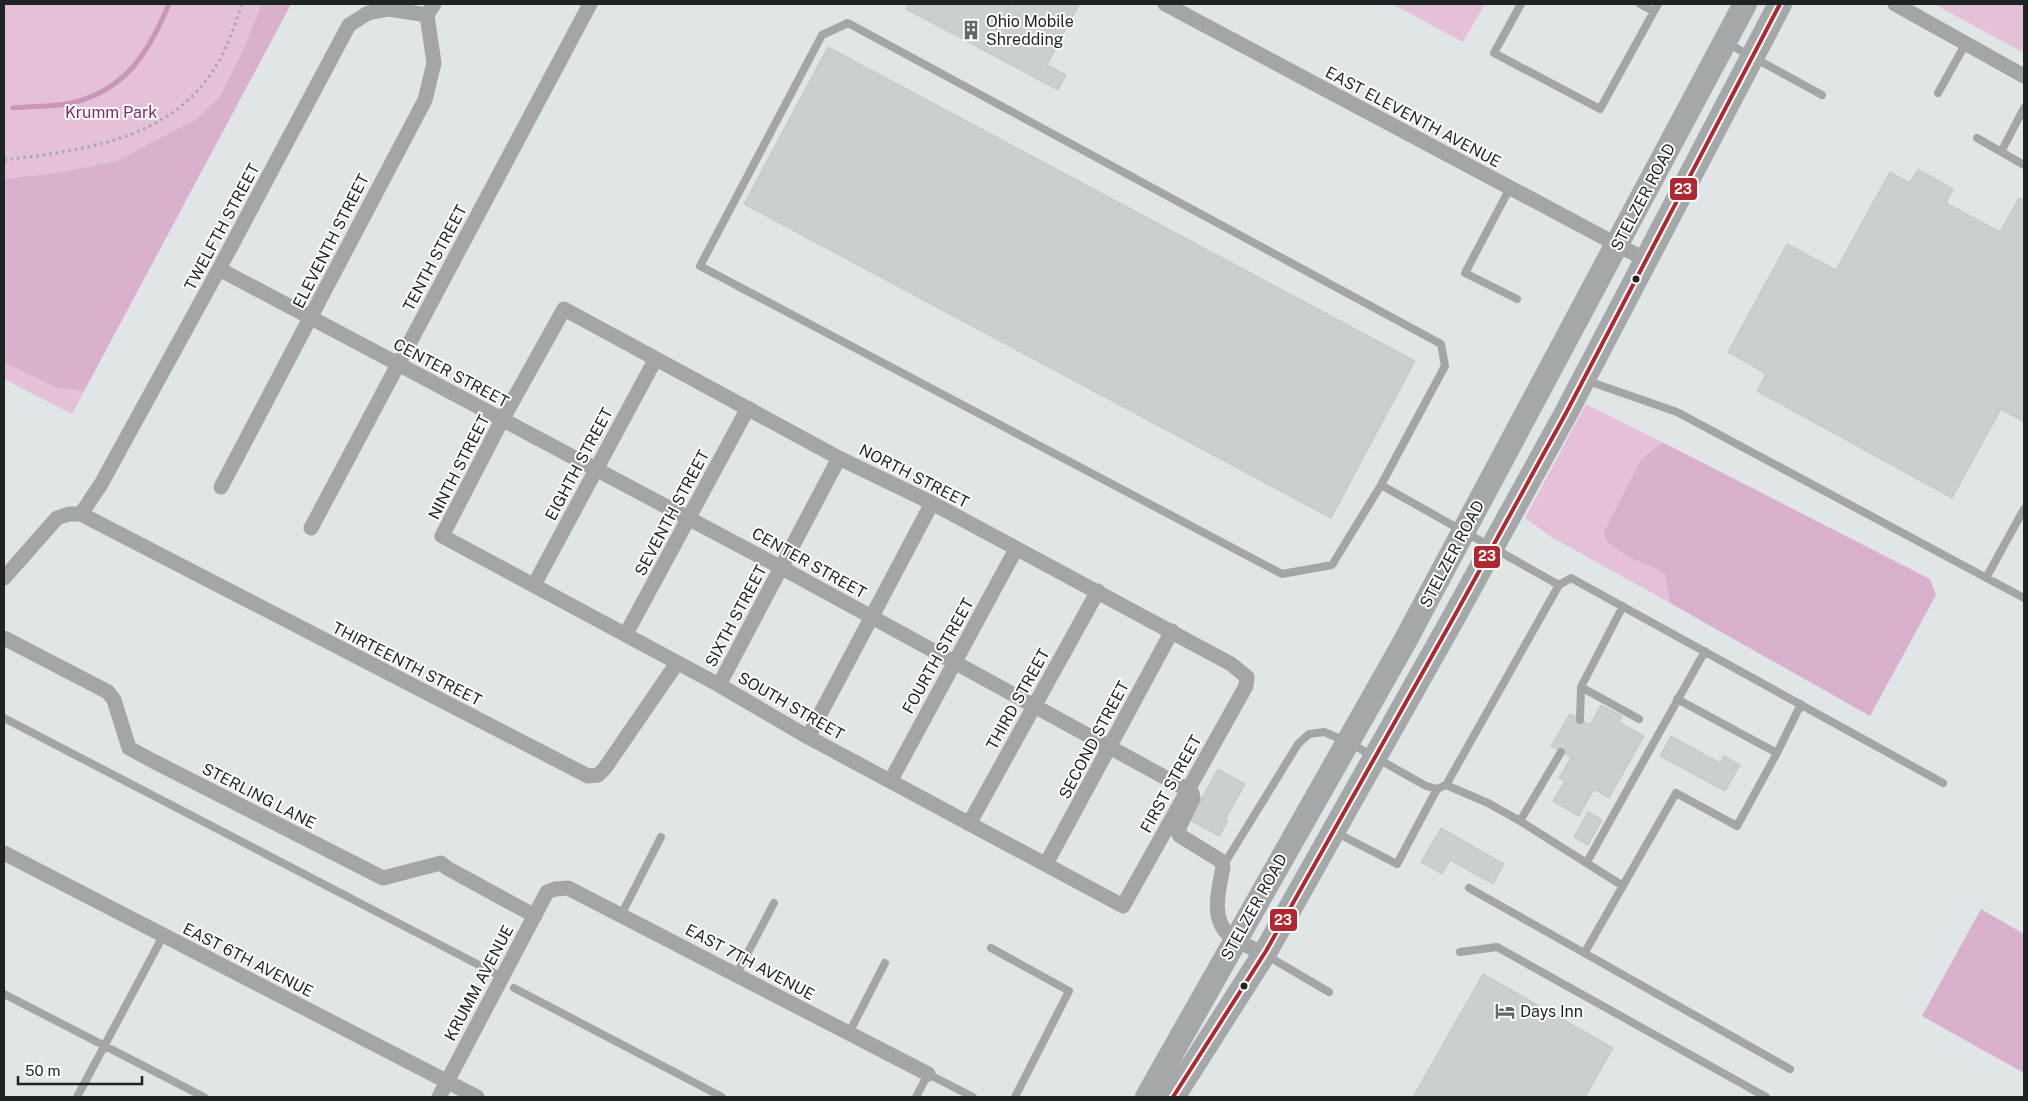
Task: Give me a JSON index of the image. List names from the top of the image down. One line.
{"streets":{"main road":["STELZER ROAD"],"street":["EAST ELEVENTH AVENUE","TWELFTH STREET","ELEVENTH STREET","TENTH STREET","CENTER STREET","EIGHTH STREET","NINTH STREET","NORTH STREET","SEVENTH STREET","SIXTH STREET","FOURTH STREET","THIRTEENTH STREET","THIRD STREET","SOUTH STREET","SECOND STREET","FIRST STREET","STERLING LANE","EAST 6TH AVENUE","EAST 7TH AVENUE","KRUMM AVENUE"]},"crossings":[["EAST ELEVENTH AVENUE","STELZER ROAD"],["TWELFTH STREET","ELEVENTH STREET"],["TWELFTH STREET","CENTER STREET"],["TWELFTH STREET","THIRTEENTH STREET"],["ELEVENTH STREET","CENTER STREET"],["TENTH STREET","CENTER STREET"],["CENTER STREET","EIGHTH STREET"],["CENTER STREET","NINTH STREET"],["CENTER STREET","SEVENTH STREET"],["CENTER STREET","SIXTH STREET"],["CENTER STREET","FOURTH STREET"],["CENTER STREET","THIRD STREET"],["CENTER STREET","SECOND STREET"],["CENTER STREET","FIRST STREET"],["EIGHTH STREET","NORTH STREET"],["EIGHTH STREET","SOUTH STREET"],["NINTH STREET","NORTH STREET"],["NINTH STREET","SOUTH STREET"],["NORTH STREET","SEVENTH STREET"],["NORTH STREET","SIXTH STREET"],["NORTH STREET","FOURTH STREET"],["NORTH STREET","THIRD STREET"],["NORTH STREET","SECOND STREET"],["NORTH STREET","FIRST STREET"],["SEVENTH STREET","SOUTH STREET"],["SIXTH STREET","SOUTH STREET"],["FOURTH STREET","SOUTH STREET"],["THIRTEENTH STREET","SOUTH STREET"],["THIRD STREET","SOUTH STREET"],["SOUTH STREET","SECOND STREET"],["SOUTH STREET","FIRST STREET"],["STERLING LANE","KRUMM AVENUE"],["EAST 6TH AVENUE","KRUMM AVENUE"],["EAST 7TH AVENUE","KRUMM AVENUE"]],"parks":["Krumm Park"],"places":{"building":["Ohio Mobile Shredding"],"hotel":["Days Inn"]},"lines":["transit line 23"],"scale_bar":"50 m"}
